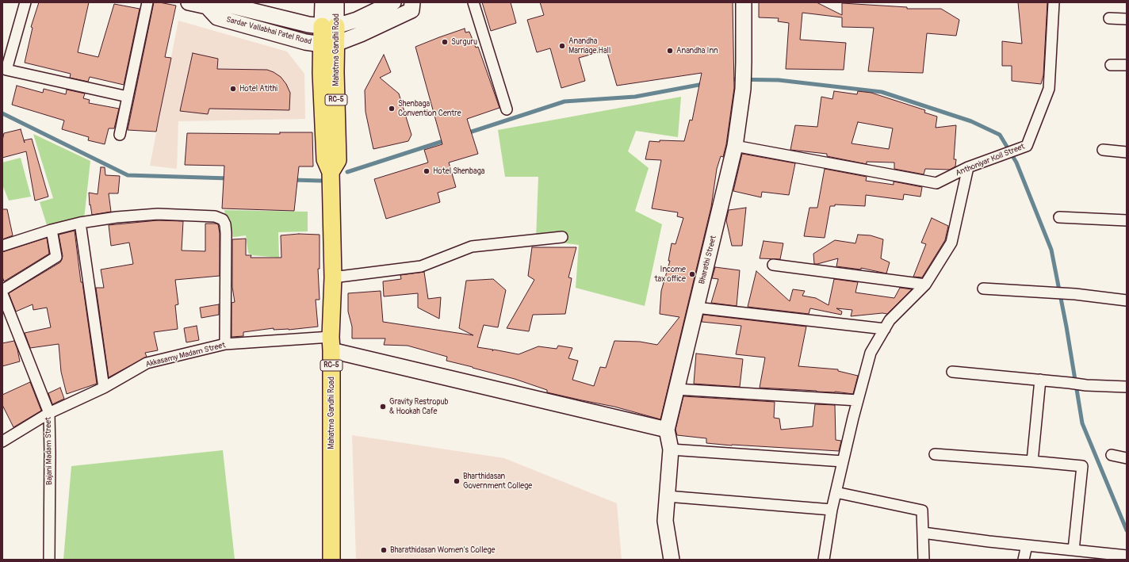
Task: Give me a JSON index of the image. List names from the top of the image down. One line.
{"streets":{"main road":["Mahatma Gandhi Road","RC-5"],"street":["Sardar Vallabhai Patel Road","Anthoniyar Koil Street","Bharathi Street","Akkasamy Madam Street","Bajani Madam Street"]},"crossings":[["Sardar Vallabhai Patel Road","Mahatma Gandhi Road"],["Mahatma Gandhi Road","Akkasamy Madam Street"],["Anthoniyar Koil Street","Bharathi Street"],["Akkasamy Madam Street","Bajani Madam Street"]],"places":["Surguru","Anandha Marriage Hall","Anandha Inn","Hotel Atithi","Shenbaga Convention Centre","Hotel Shenbaga","Income tax office","Gravity Restropub & Hookah Cafe","Bharthidasan Government College","Bharathidasan Women's College"]}
